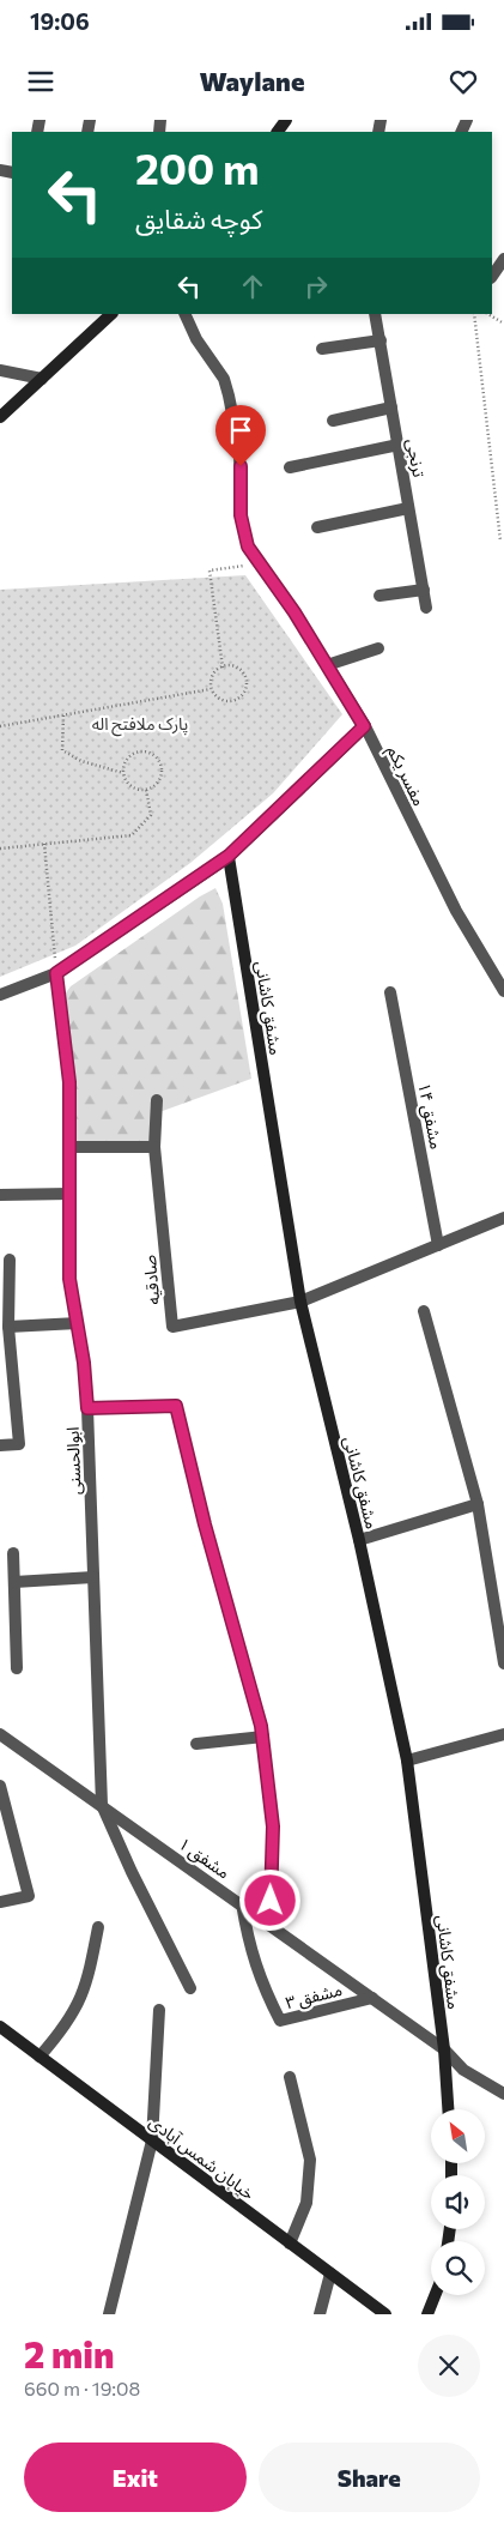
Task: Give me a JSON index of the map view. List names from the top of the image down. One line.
{"streets":{"street":["ترنجی","مفسر یکم","مشفق کاشانی","مشفق ۱۴","صادقیه","ابوالحسنی","مشفق ۱","مشفق ۳","خیابان شمس آبادی"]},"crossings":[["مشفق کاشانی","صادقیه"],["مشفق کاشانی","مشفق ۱"],["ابوالحسنی","مشفق ۱"],["مشفق ۱","مشفق ۳"]],"parks":["پارک ملافتح اله"],"north":"top left","page":{"status":"19:06","header":"Waylane","turn":["200 m","کوچه شقایق"],"heading":["2 min","660 m · 19:08"],"buttons":["Exit","Share"]}}
